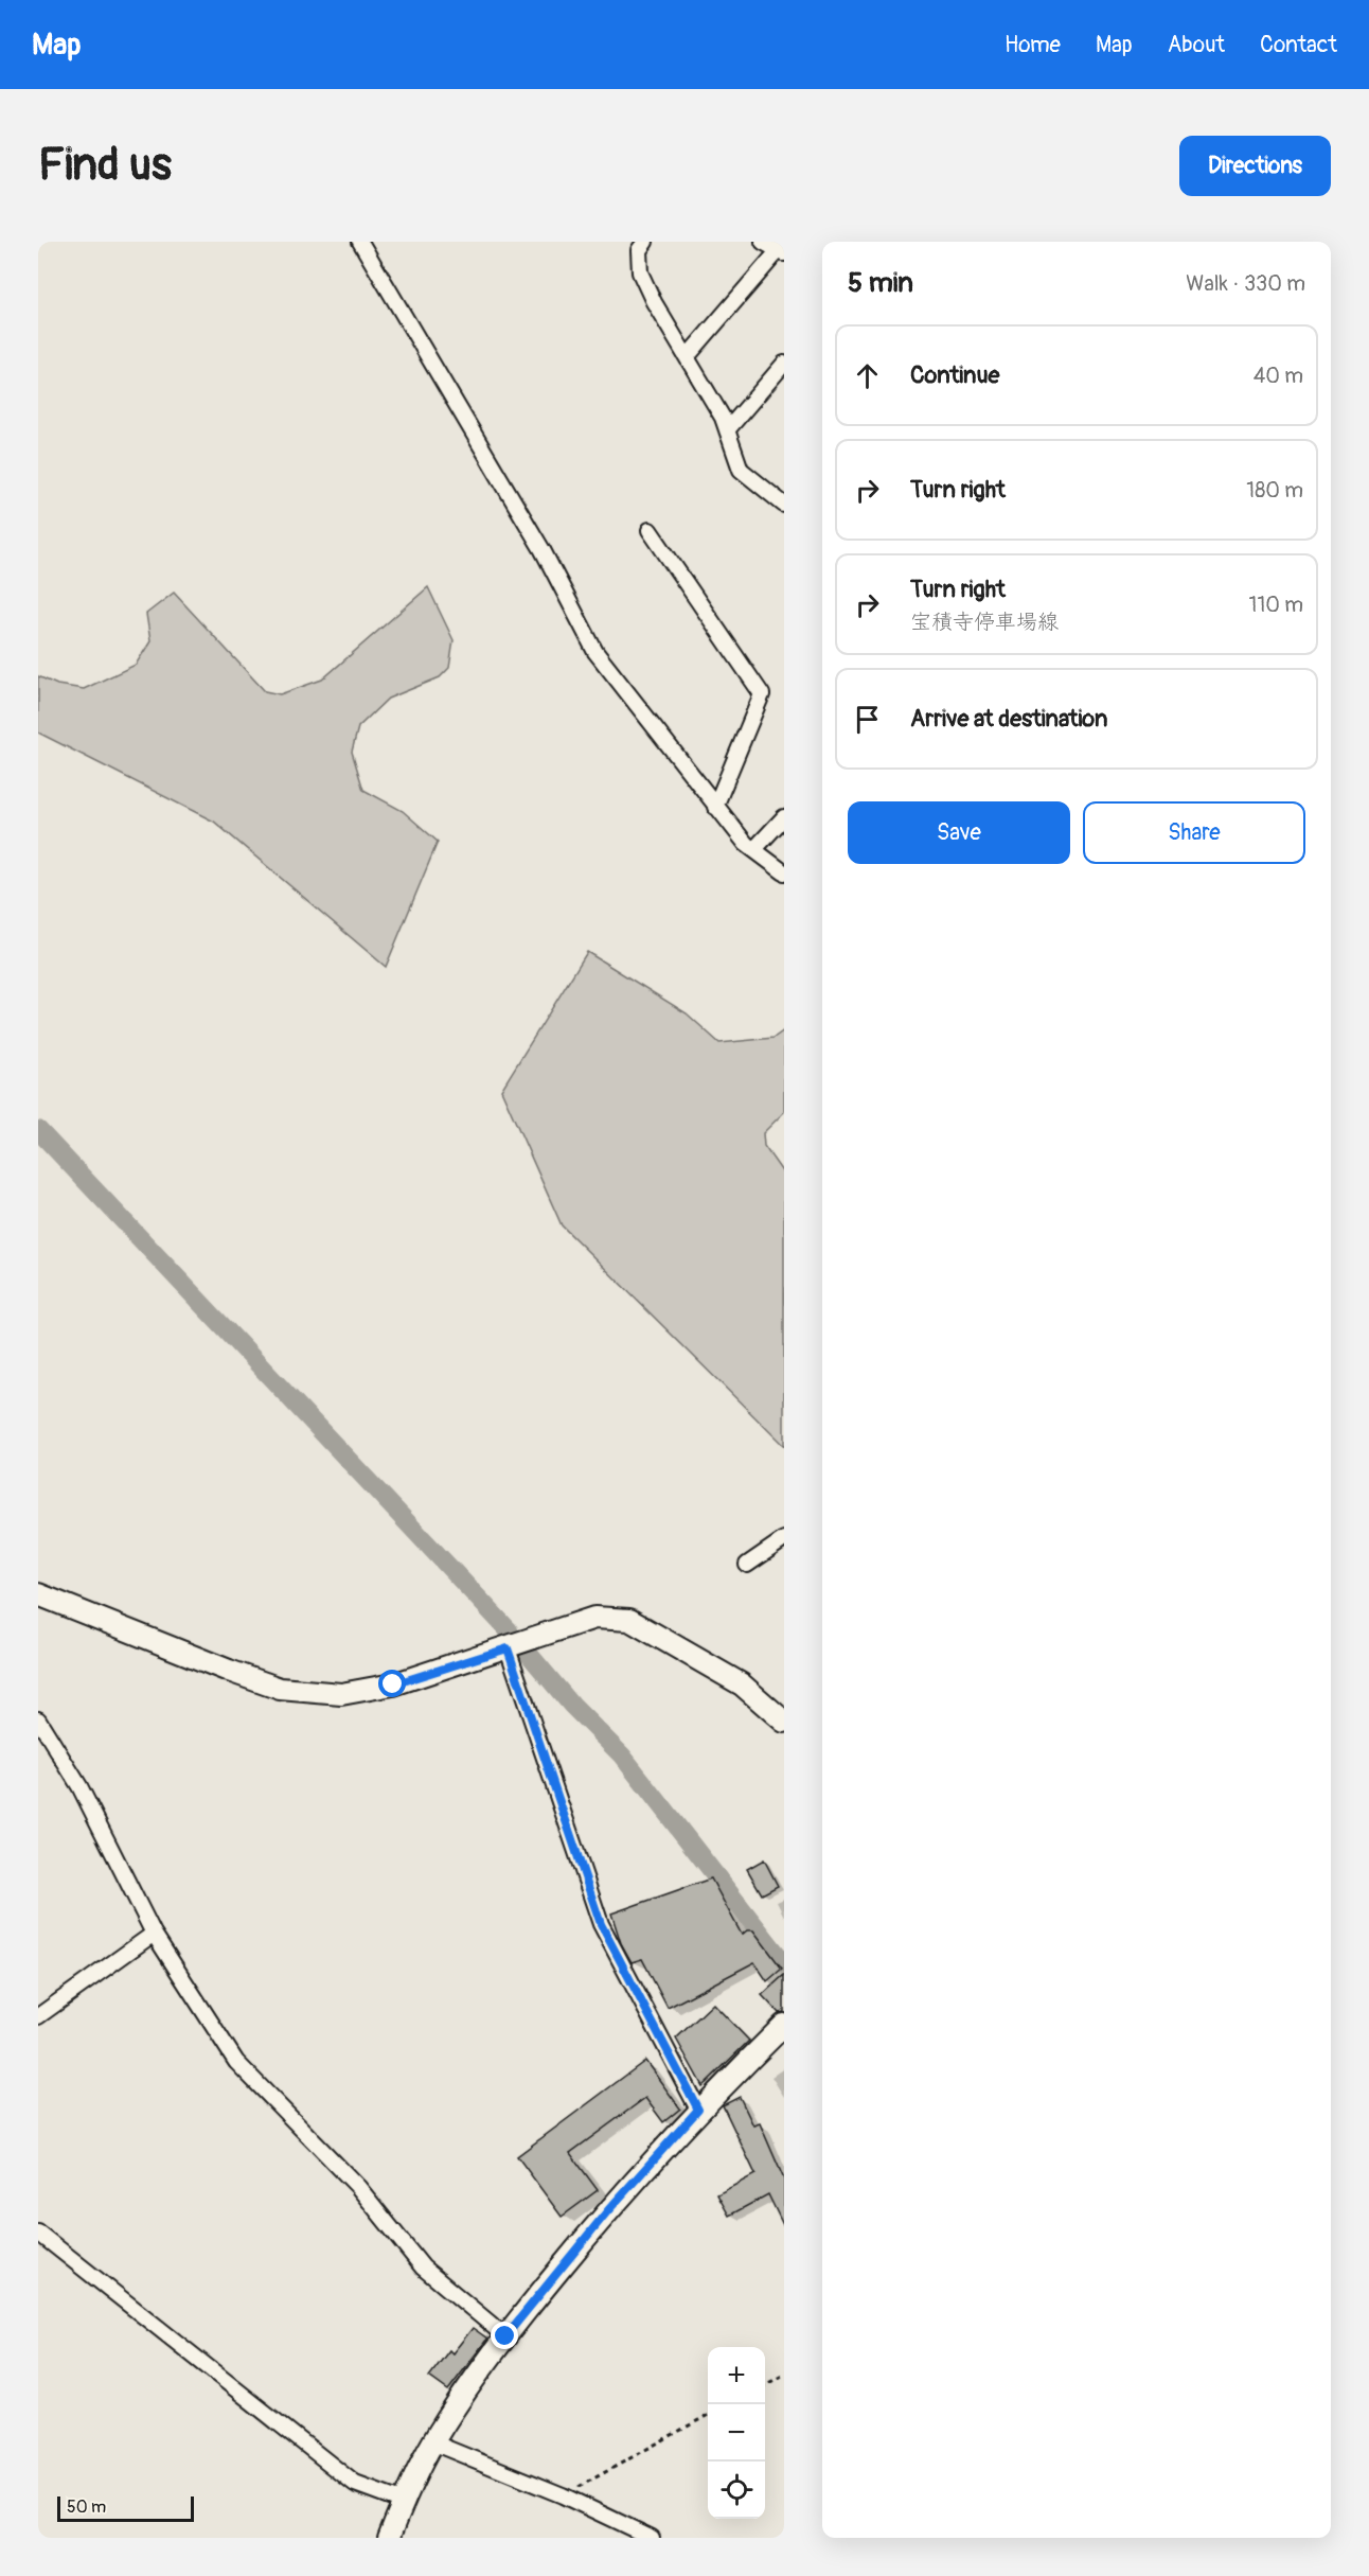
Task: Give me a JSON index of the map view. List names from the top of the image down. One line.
{"scale_bar":"50 m","page":{"header":"Map","nav":["Home","Map","About","Contact"],"buttons":["Directions",["Save","Share"]],"title":"Find us","heading":["5 min","Walk · 330 m"],"list":[["Continue","40 m"],["Turn right","180 m"],["Turn right","宝積寺停車場線","110 m"],"Arrive at destination"],"map_buttons":["+","−"],"scale":"50 m"}}
